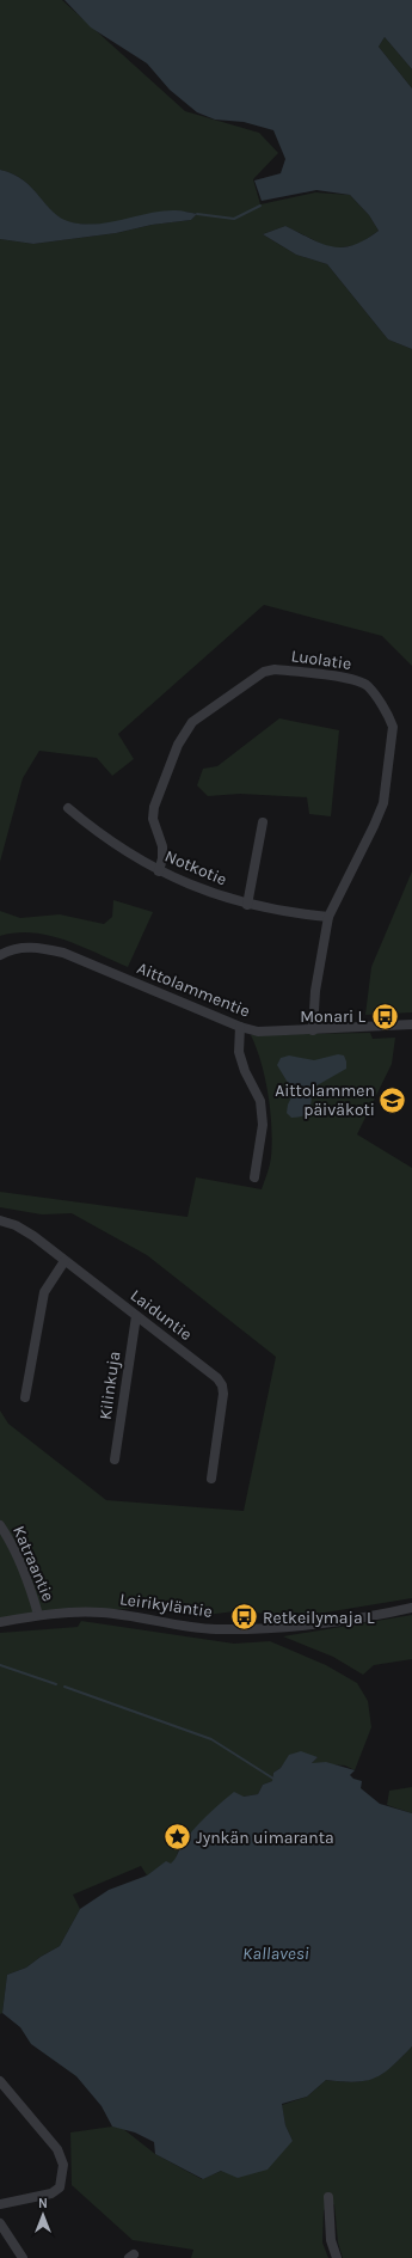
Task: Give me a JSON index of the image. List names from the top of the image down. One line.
{"streets":{"street":["Luolatie","Notkotie","Aittolammentie","Laiduntie","Kilinkuja","Katraantie","Leirikyläntie"]},"crossings":[["Luolatie","Notkotie"],["Luolatie","Aittolammentie"],["Laiduntie","Kilinkuja"],["Katraantie","Leirikyläntie"]],"water":["Kallavesi"],"places":{"bus stop":["Monari L","Retkeilymaja L"],"school or university":["Aittolammen päiväkoti"],"place":["Jynkän uimaranta"]},"north":"top"}
